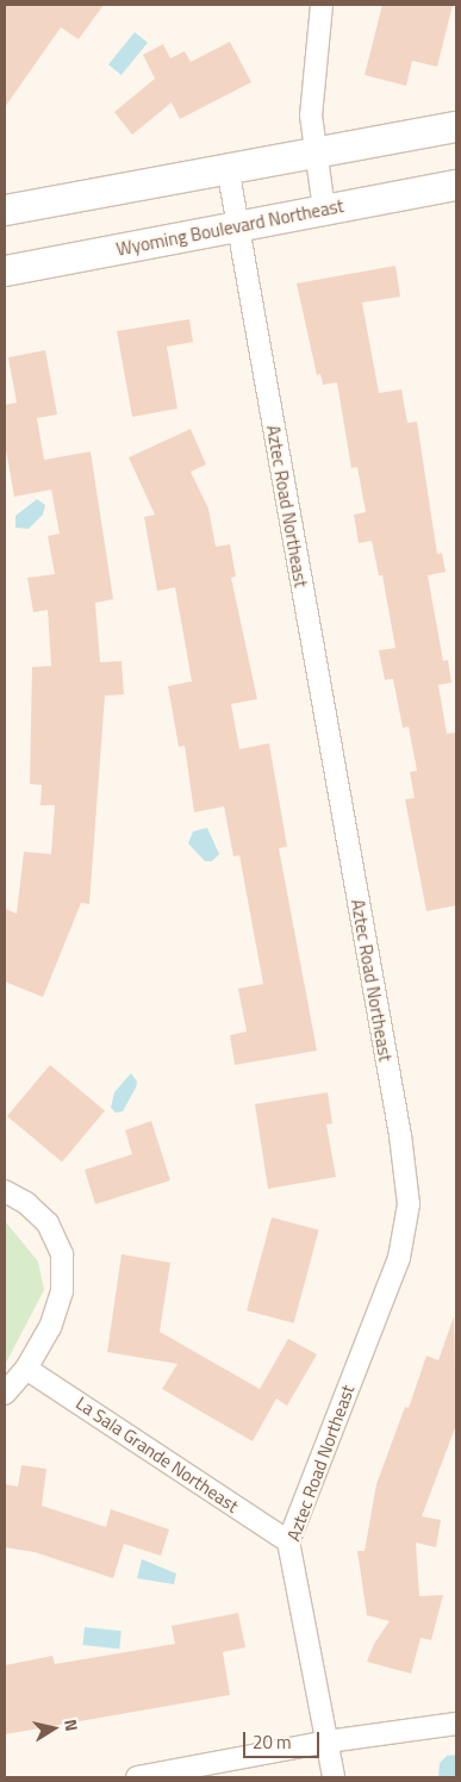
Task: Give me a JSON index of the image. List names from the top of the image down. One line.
{"streets":{"main road":["Wyoming Boulevard Northeast"],"street":["Aztec Road Northeast","La Sala Grande Northeast"]},"crossings":[["Wyoming Boulevard Northeast","Aztec Road Northeast"],["Aztec Road Northeast","La Sala Grande Northeast"]],"scale_bar":"20 m","north":"right"}
